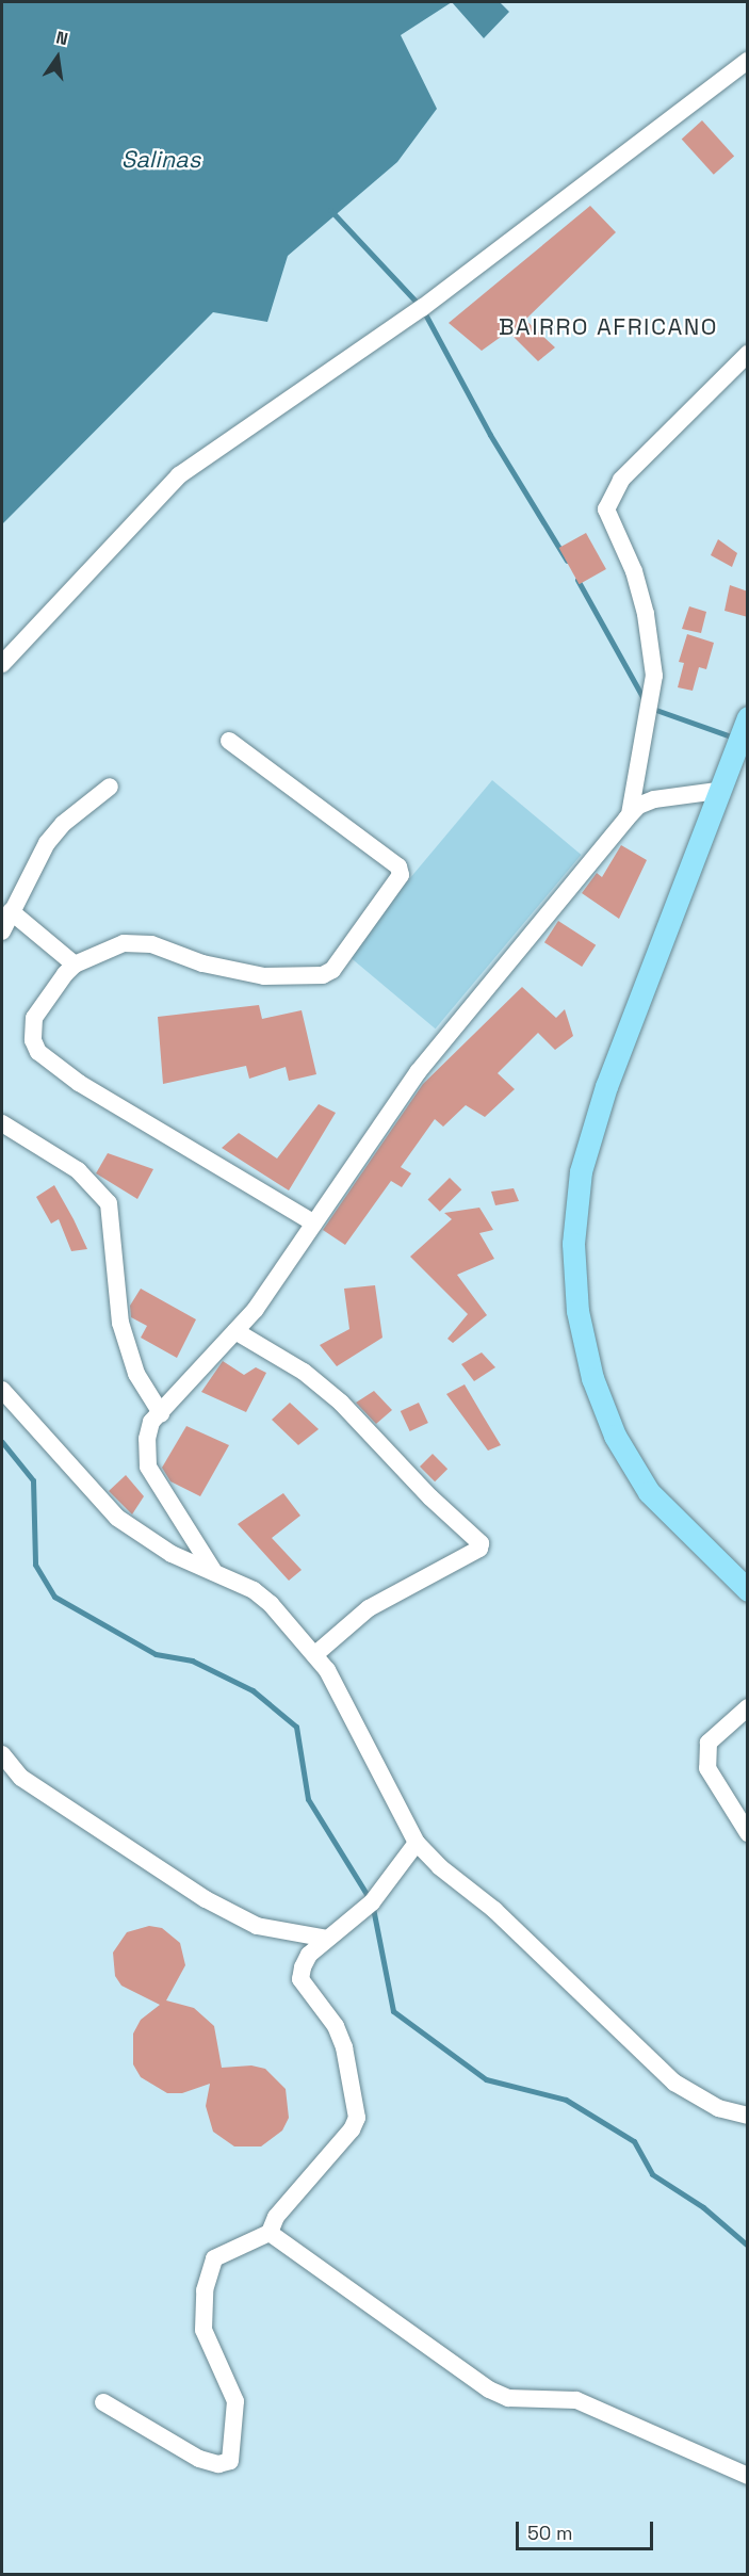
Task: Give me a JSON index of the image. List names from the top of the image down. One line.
{"districts":["BAIRRO AFRICANO"],"water":["Salinas"],"scale_bar":"50 m","north":"top"}
